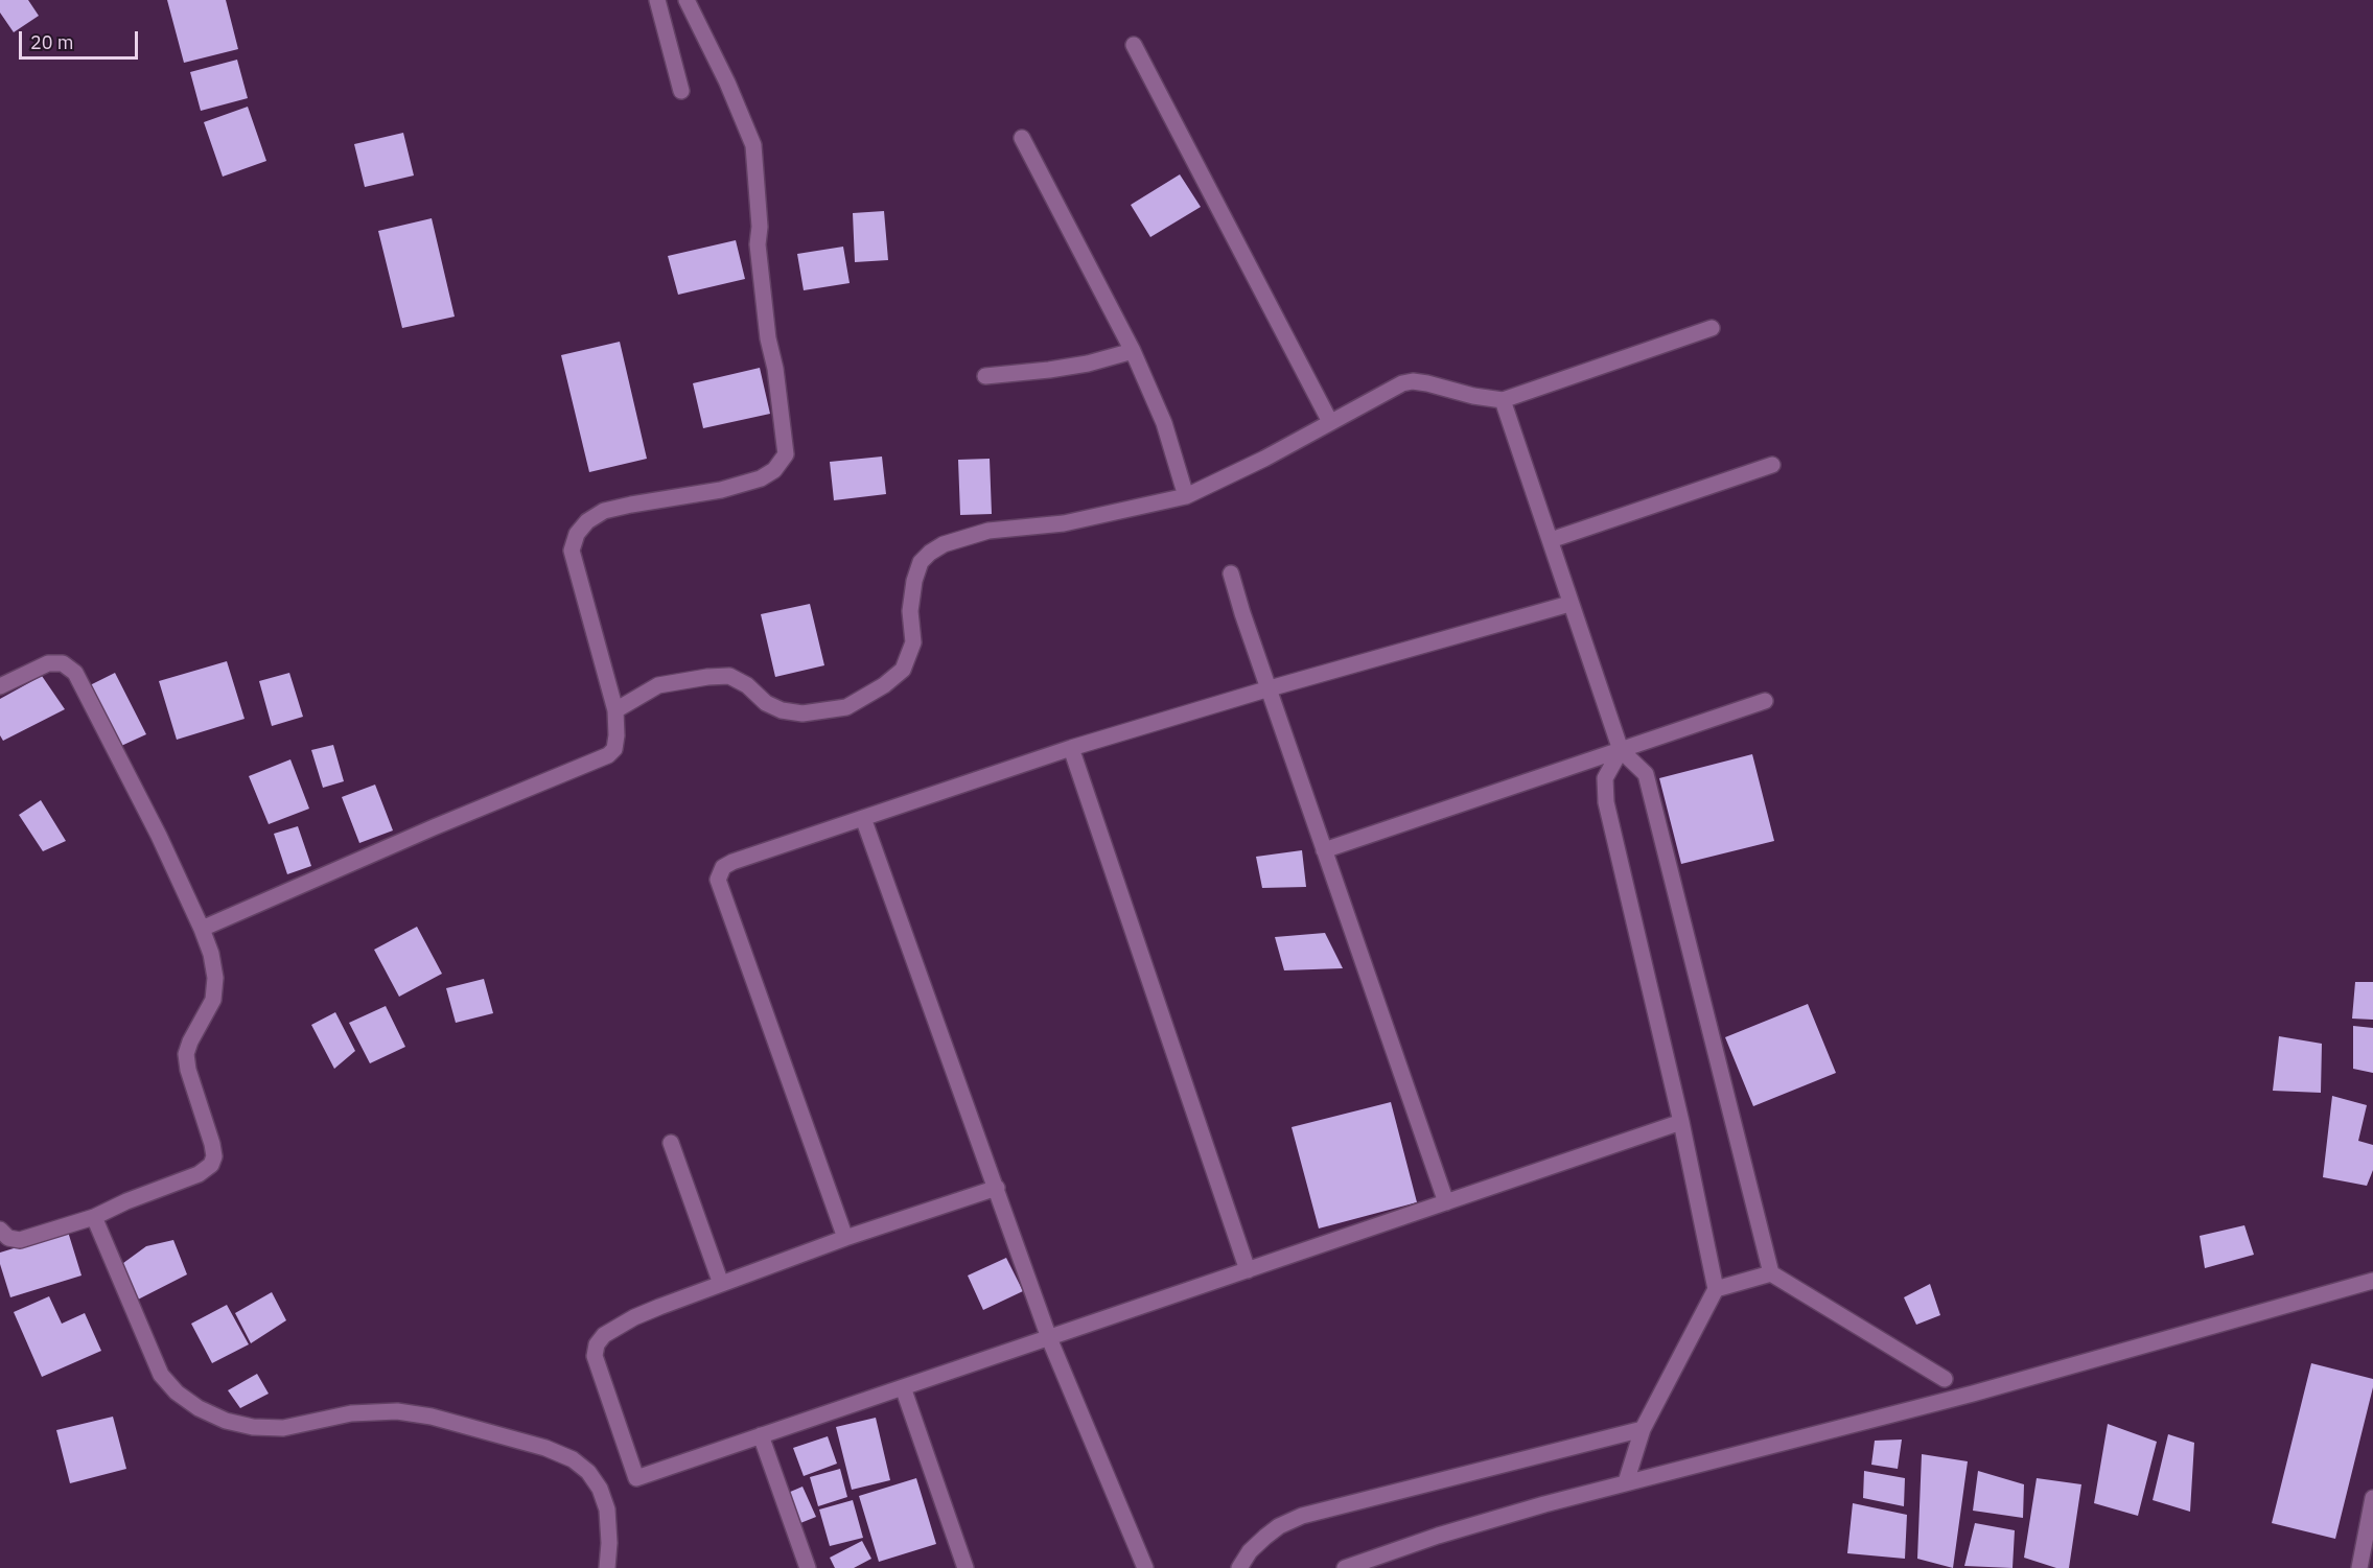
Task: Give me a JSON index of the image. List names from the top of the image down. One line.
{"scale_bar":"20 m"}
